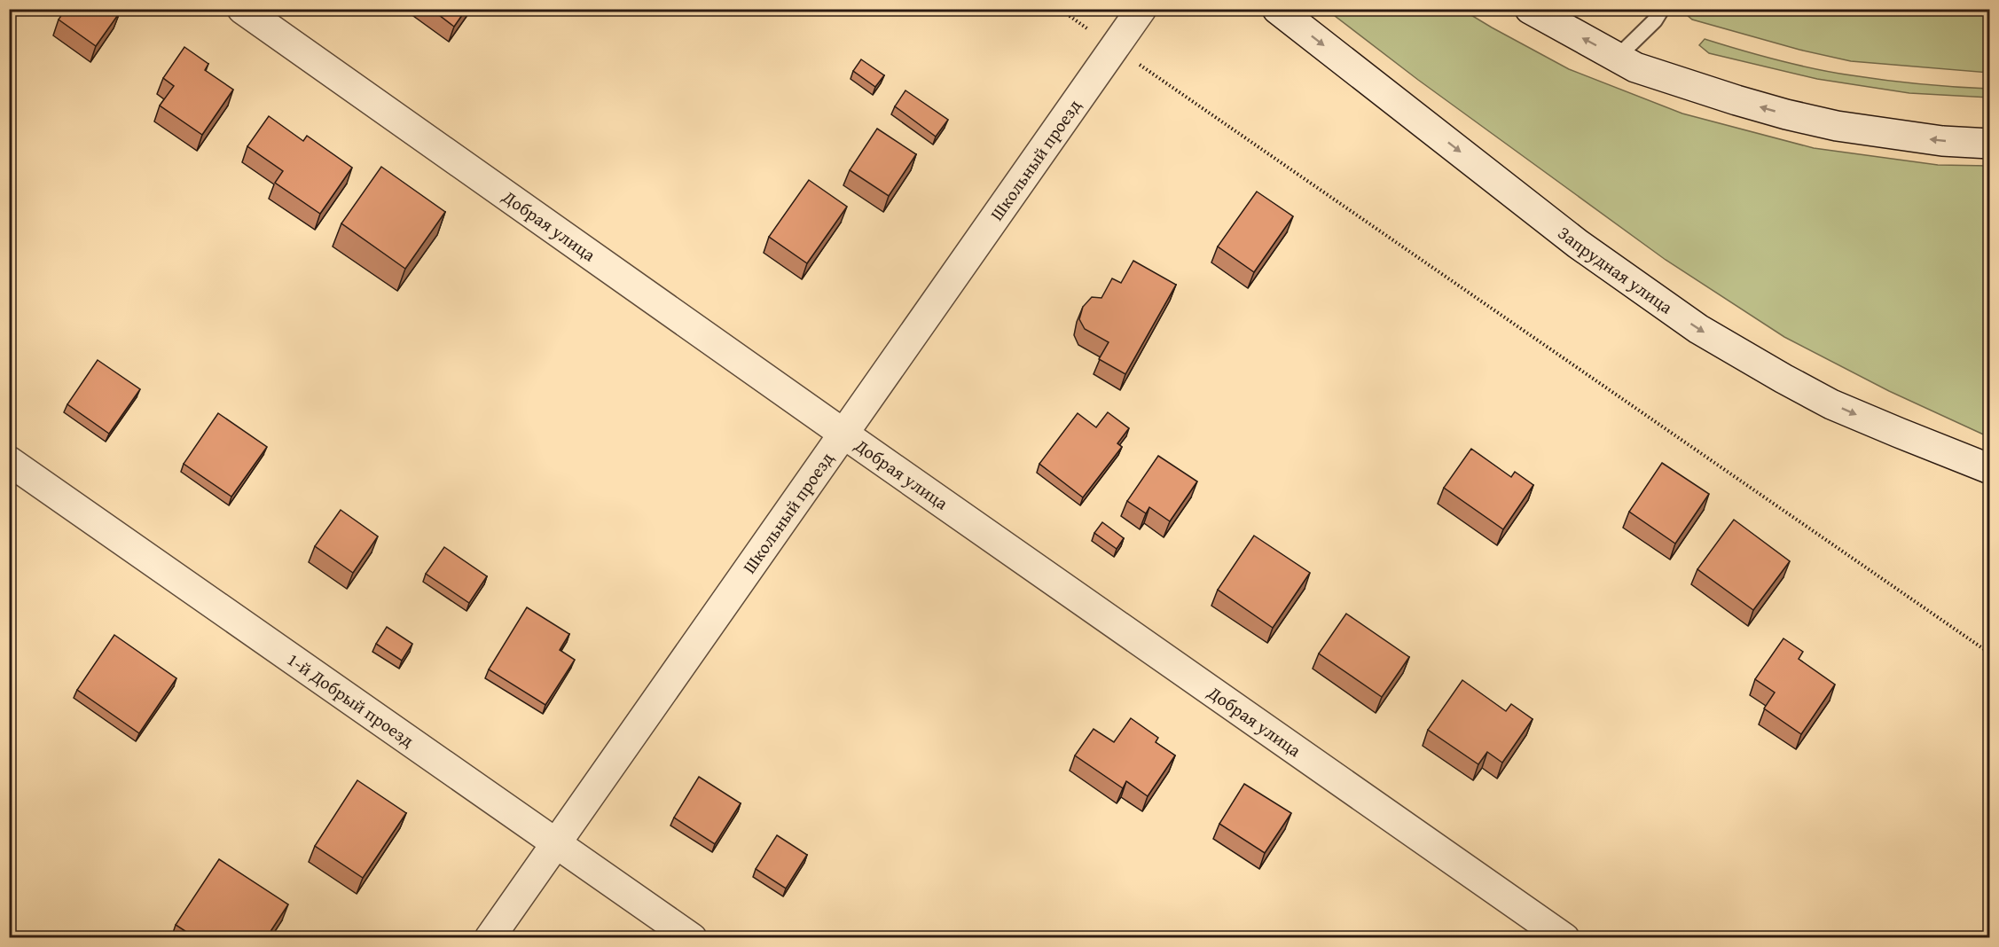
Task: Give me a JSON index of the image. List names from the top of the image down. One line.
{"streets":{"street":["Школьный проезд","Добрая улица","Запрудная улица","1-й Добрый проезд"]},"crossings":[["Школьный проезд","Добрая улица"],["Школьный проезд","1-й Добрый проезд"]]}
